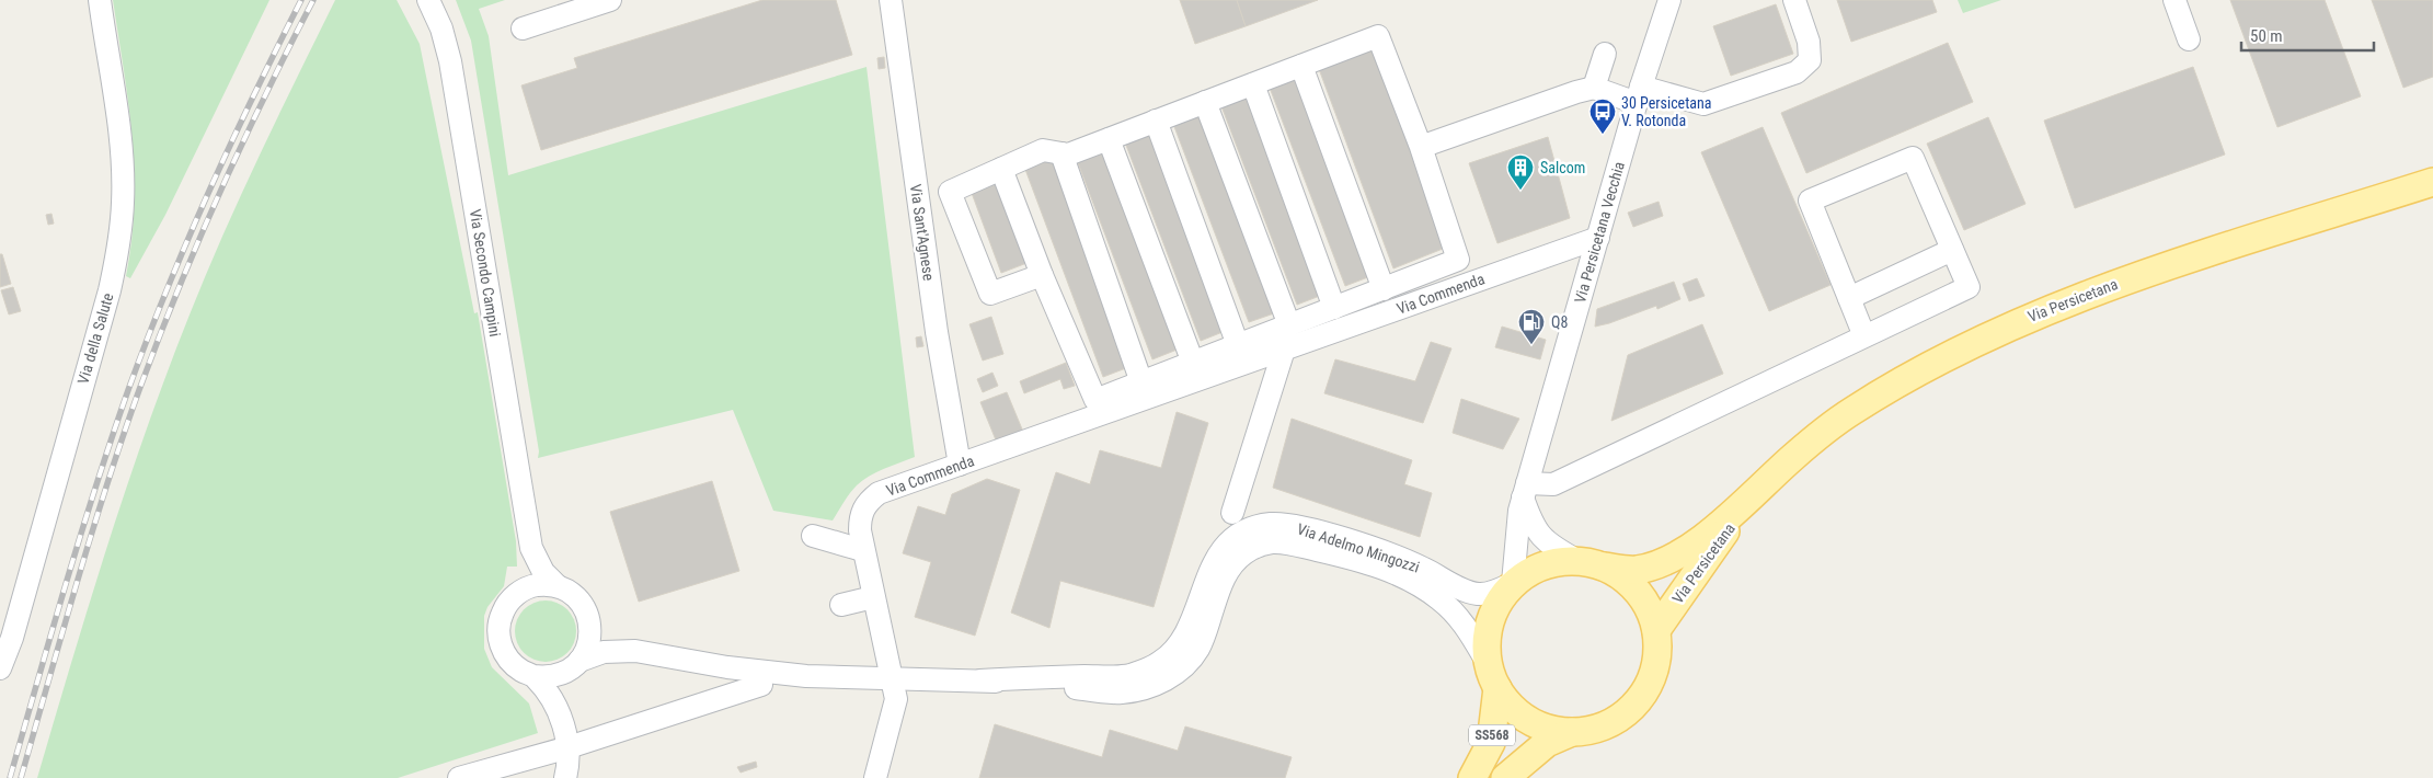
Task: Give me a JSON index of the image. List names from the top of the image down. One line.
{"streets":{"main road":["Via Persicetana","SS568"],"street":["Via Sant'Agnese","Via Persicetana Vecchia","Via Secondo Campini","Via Commenda","Via della Salute","Via Adelmo Mingozzi"]},"crossings":[["Via Sant'Agnese","Via Commenda"],["Via Persicetana Vecchia","Via Commenda"],["Via Persicetana Vecchia","Via Persicetana"],["Via Persicetana Vecchia","Via Adelmo Mingozzi"],["Via Persicetana Vecchia","SS568"],["Via Commenda","Via Adelmo Mingozzi"],["Via Persicetana","Via Adelmo Mingozzi"],["Via Persicetana","SS568"],["Via Adelmo Mingozzi","SS568"]],"places":{"bus stop":["30 Persicetana V. Rotonda"],"building":["Salcom"],"fuel station":["Q8"]},"scale_bar":"50 m"}
